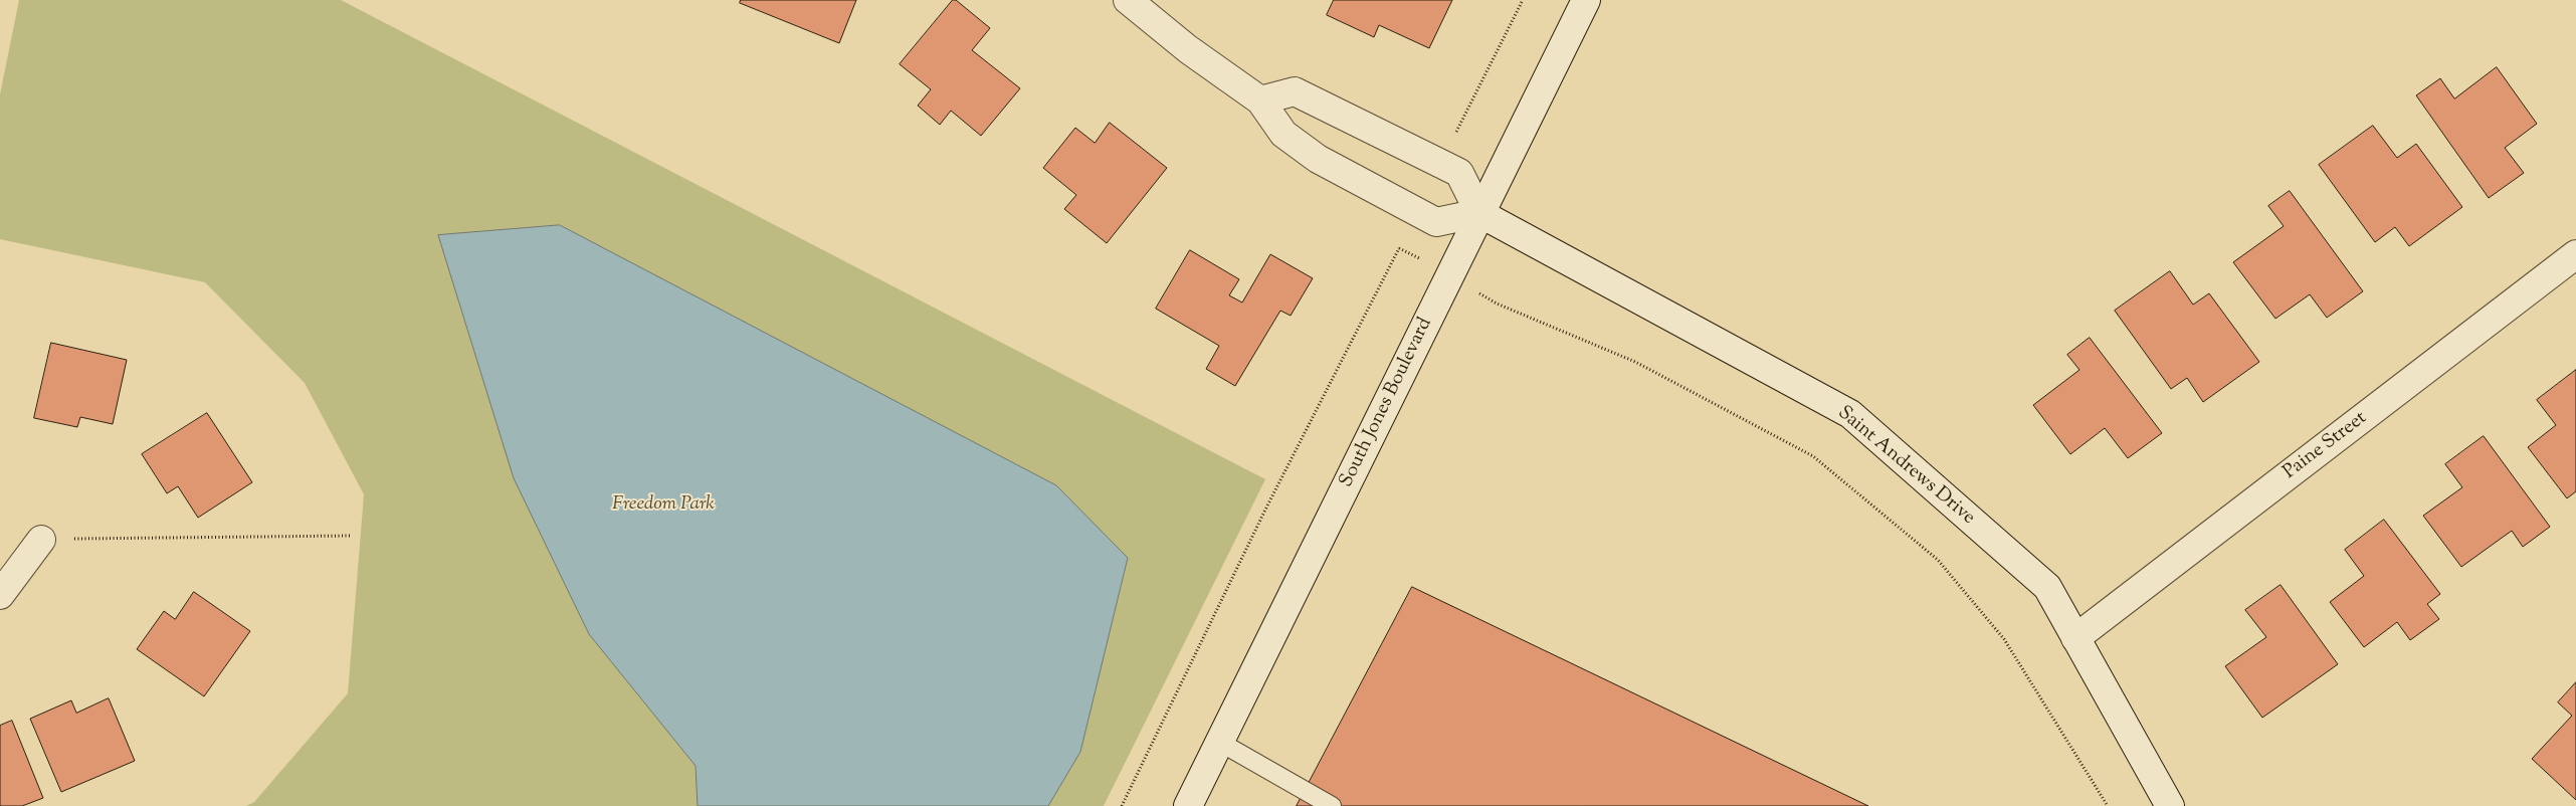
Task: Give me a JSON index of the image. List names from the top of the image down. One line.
{"streets":{"street":["South Jones Boulevard","Paine Street","Saint Andrews Drive"]},"crossings":[["South Jones Boulevard","Saint Andrews Drive"],["Paine Street","Saint Andrews Drive"]],"parks":["Freedom Park"]}
